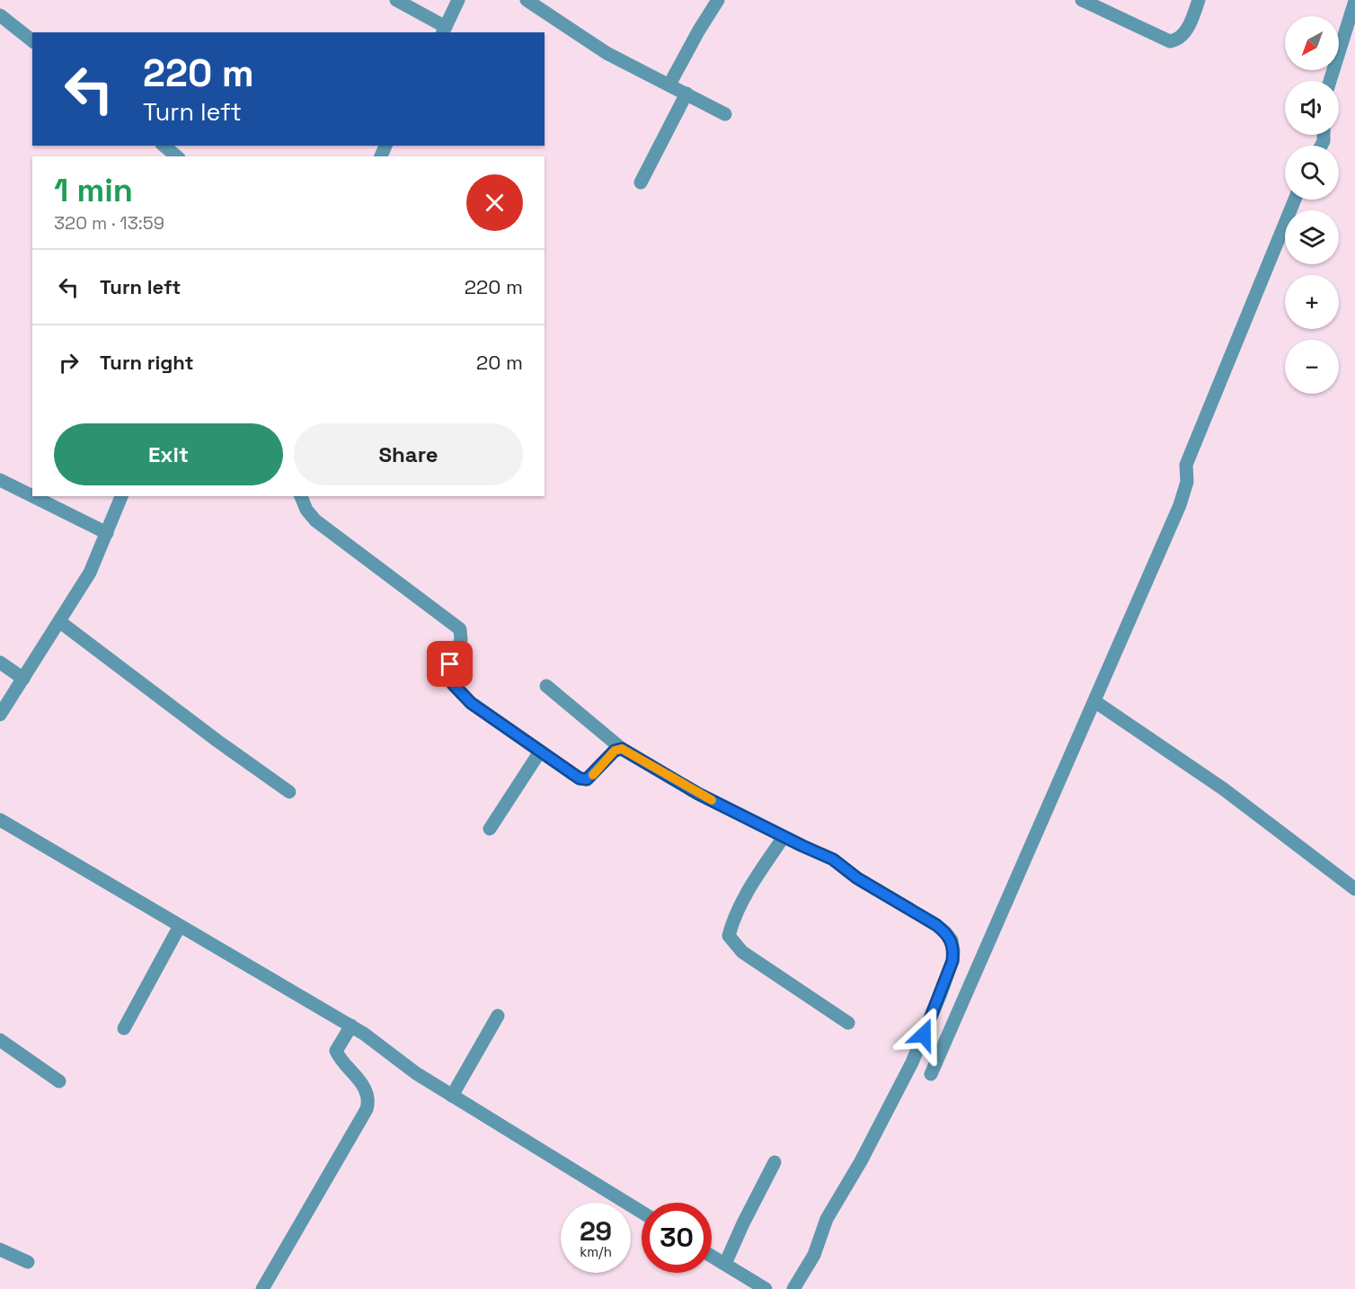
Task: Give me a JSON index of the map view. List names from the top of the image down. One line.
{"north":"bottom left","page":{"map_buttons":["+","−"],"turn":["220 m","Turn left"],"heading":["1 min","320 m · 13:59"],"list":[{"name":"Turn left","value":"220 m"},{"name":"Turn right","value":"20 m"}],"buttons":["Exit","Share"],"speed":"29 km/h","limit":"30"}}
